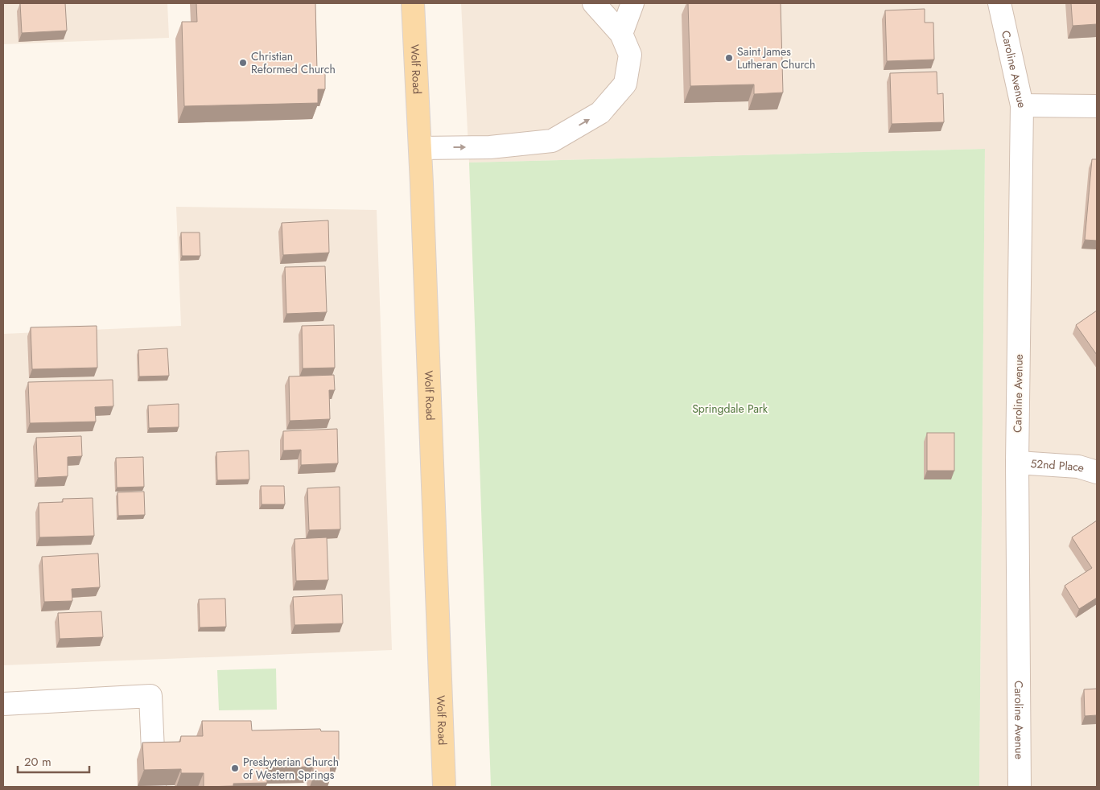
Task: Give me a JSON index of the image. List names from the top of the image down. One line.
{"streets":{"main road":["Wolf Road"],"street":["Caroline Avenue","52nd Place"]},"crossings":[["Caroline Avenue","52nd Place"]],"parks":["Springdale Park"],"places":["Saint James Lutheran Church","Christian Reformed Church","Presbyterian Church of Western Springs"],"scale_bar":"20 m"}
